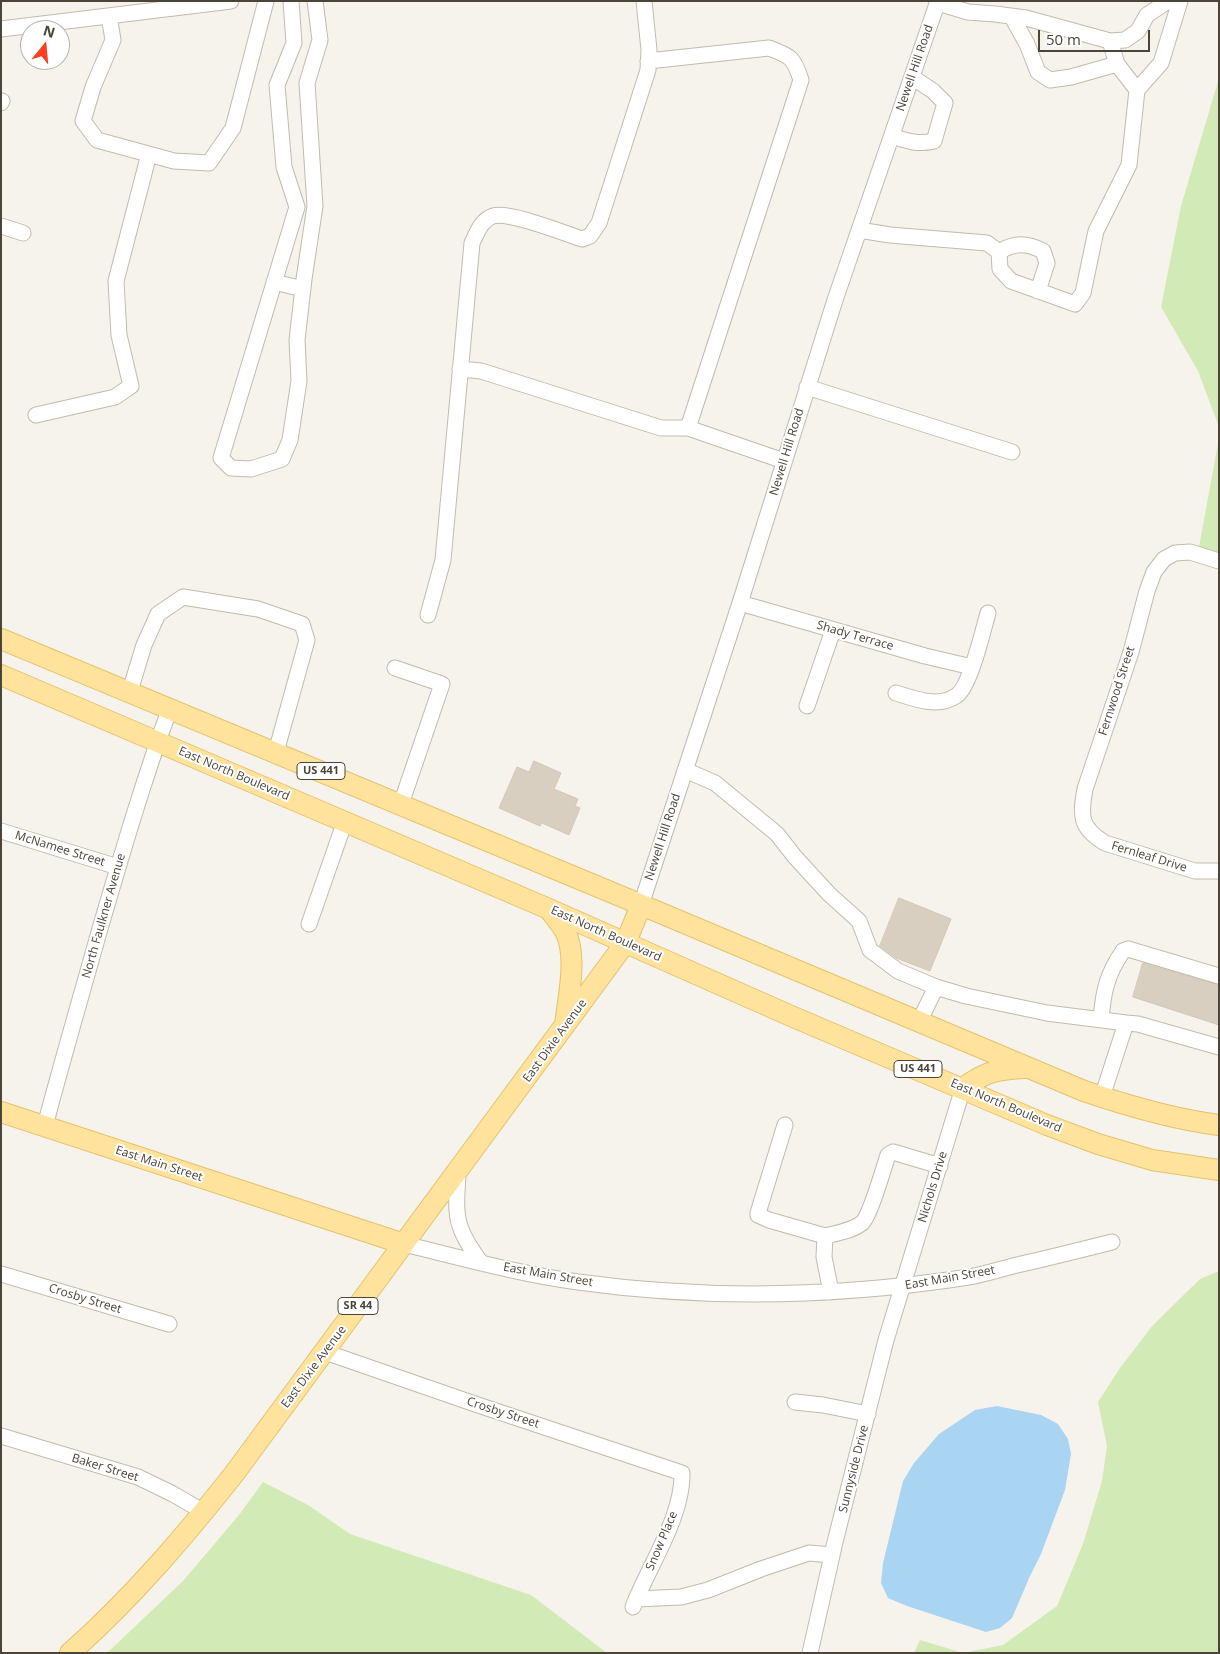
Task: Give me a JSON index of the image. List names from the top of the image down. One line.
{"streets":{"main road":["US 441","East North Boulevard","East Dixie Avenue","East Main Street","SR 44"],"street":["Newell Hill Road","Shady Terrace","Fernwood Street","McNamee Street","Fernleaf Drive","North Faulkner Avenue","Nichols Drive","Crosby Street","Baker Street","Sunnyside Drive","Snow Place"]},"crossings":[["Newell Hill Road","Shady Terrace"],["Newell Hill Road","US 441"],["Newell Hill Road","SR 44"],["Fernwood Street","Fernleaf Drive"],["US 441","North Faulkner Avenue"],["US 441","SR 44"],["East North Boulevard","North Faulkner Avenue"],["East North Boulevard","East Dixie Avenue"],["East North Boulevard","Nichols Drive"],["East North Boulevard","SR 44"],["McNamee Street","North Faulkner Avenue"],["North Faulkner Avenue","East Main Street"],["East Dixie Avenue","East Main Street"],["East Dixie Avenue","Crosby Street"],["East Dixie Avenue","SR 44"],["East Dixie Avenue","Baker Street"],["East Main Street","Nichols Drive"],["East Main Street","Sunnyside Drive"],["Nichols Drive","Sunnyside Drive"],["Crosby Street","Snow Place"],["Sunnyside Drive","Snow Place"]],"scale_bar":"50 m","north":"top"}
